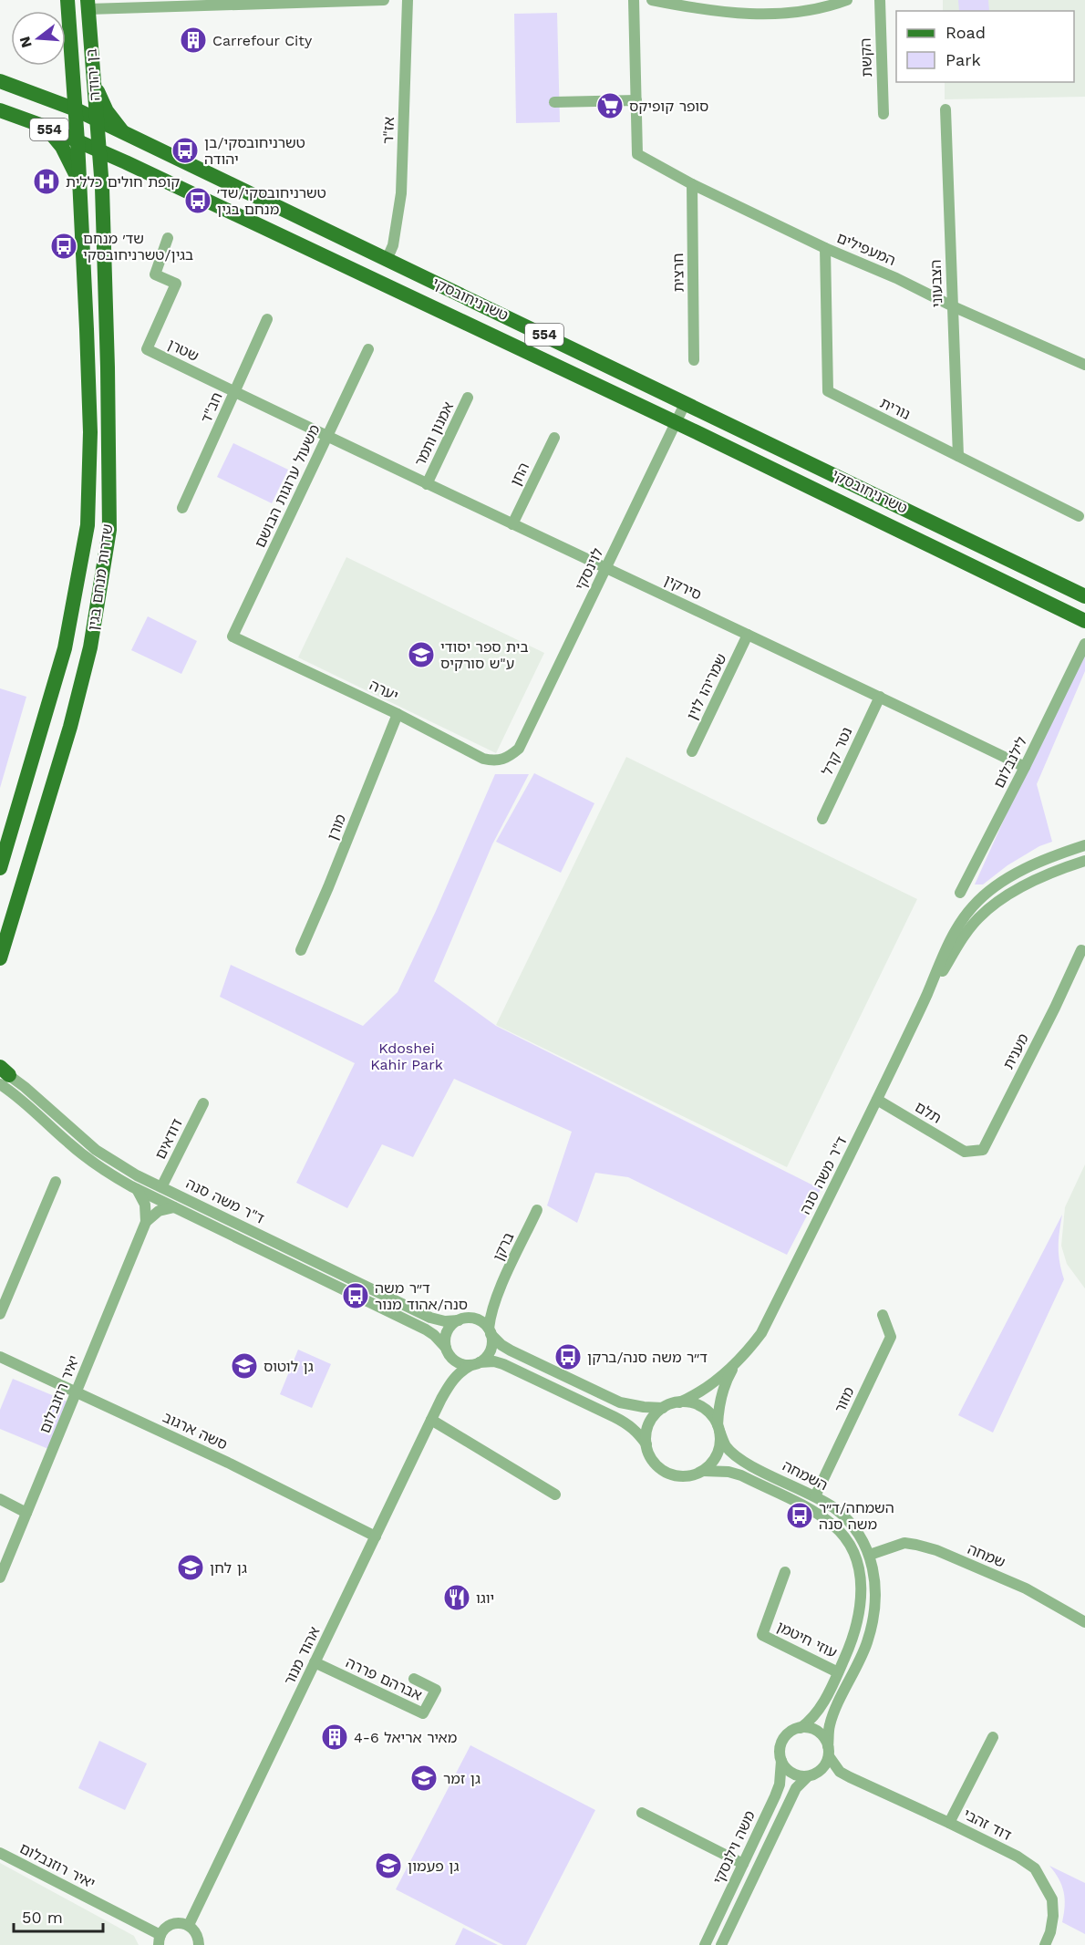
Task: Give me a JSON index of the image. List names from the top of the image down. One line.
{"streets":{"main road":["בן יהודה","554","טשרניחובסקי","שדרות מנחם בגין"],"street":["הקשת","אז\"ר","המעפילים","חרצית","הצבעוני","שטרן","חב\"ד","נורית","אמנון ותמר","החן","משעול ערוגות הבושם","לוינסקי","סירקין","שמריהו לוין","יערה","נטר קרל","לילנבלום","מורן","מענית","תלם","דודאים","ד\"ר משה סנה","ברקן","יאיר רוזנבלום","מזור","סשה ארגוב","השמחה","שמחה","עוזי חיטמן","אהוד מנור","אברהם פררה","דוד זהבי","משה וילנסקי"]},"crossings":[["בן יהודה","טשרניחובסקי"],["בן יהודה","שדרות מנחם בגין"],["אז\"ר","טשרניחובסקי"],["המעפילים","חרצית"],["המעפילים","הצבעוני"],["המעפילים","נורית"],["הצבעוני","נורית"],["טשרניחובסקי","לוינסקי"],["טשרניחובסקי","שדרות מנחם בגין"],["שטרן","חב\"ד"],["שטרן","משעול ערוגות הבושם"],["שטרן","סירקין"],["אמנון ותמר","סירקין"],["החן","סירקין"],["משעול ערוגות הבושם","סירקין"],["משעול ערוגות הבושם","יערה"],["לוינסקי","סירקין"],["לוינסקי","יערה"],["סירקין","שמריהו לוין"],["סירקין","נטר קרל"],["סירקין","לילנבלום"],["יערה","מורן"],["מענית","תלם"],["תלם","ד\"ר משה סנה"],["דודאים","ד\"ר משה סנה"],["ד\"ר משה סנה","ברקן"],["ד\"ר משה סנה","השמחה"],["ד\"ר משה סנה","אהוד מנור"],["ברקן","אהוד מנור"],["יאיר רוזנבלום","סשה ארגוב"],["מזור","השמחה"],["סשה ארגוב","אהוד מנור"],["השמחה","שמחה"],["השמחה","עוזי חיטמן"],["אהוד מנור","אברהם פררה"],["דוד זהבי","משה וילנסקי"]],"parks":["Kdoshei Kahir Park"],"places":{"building":["Carrefour City","מאיר אריאל 4-6"],"supermarket":["סופר קופיקס"],"bus stop":["טשרניחובסקי/בן יהודה","טשרניחובסקי/שד׳ מנחם בגין","שד׳ מנחם בגין/טשרניחובסקי","ד״ר משה סנה/אהוד מנור","ד״ר משה סנה/ברקן","השמחה/ד״ר משה סנה"],"hospital":["קופת חולים כללית"],"school or university":["בית ספר יסודי ע\"ש סורקיס","גן לוטוס","גן לחן","גן זמר","גן פעמון"],"restaurant":["יוגו"]},"legend":["Road","Park"],"scale_bar":"50 m","north":"left"}
